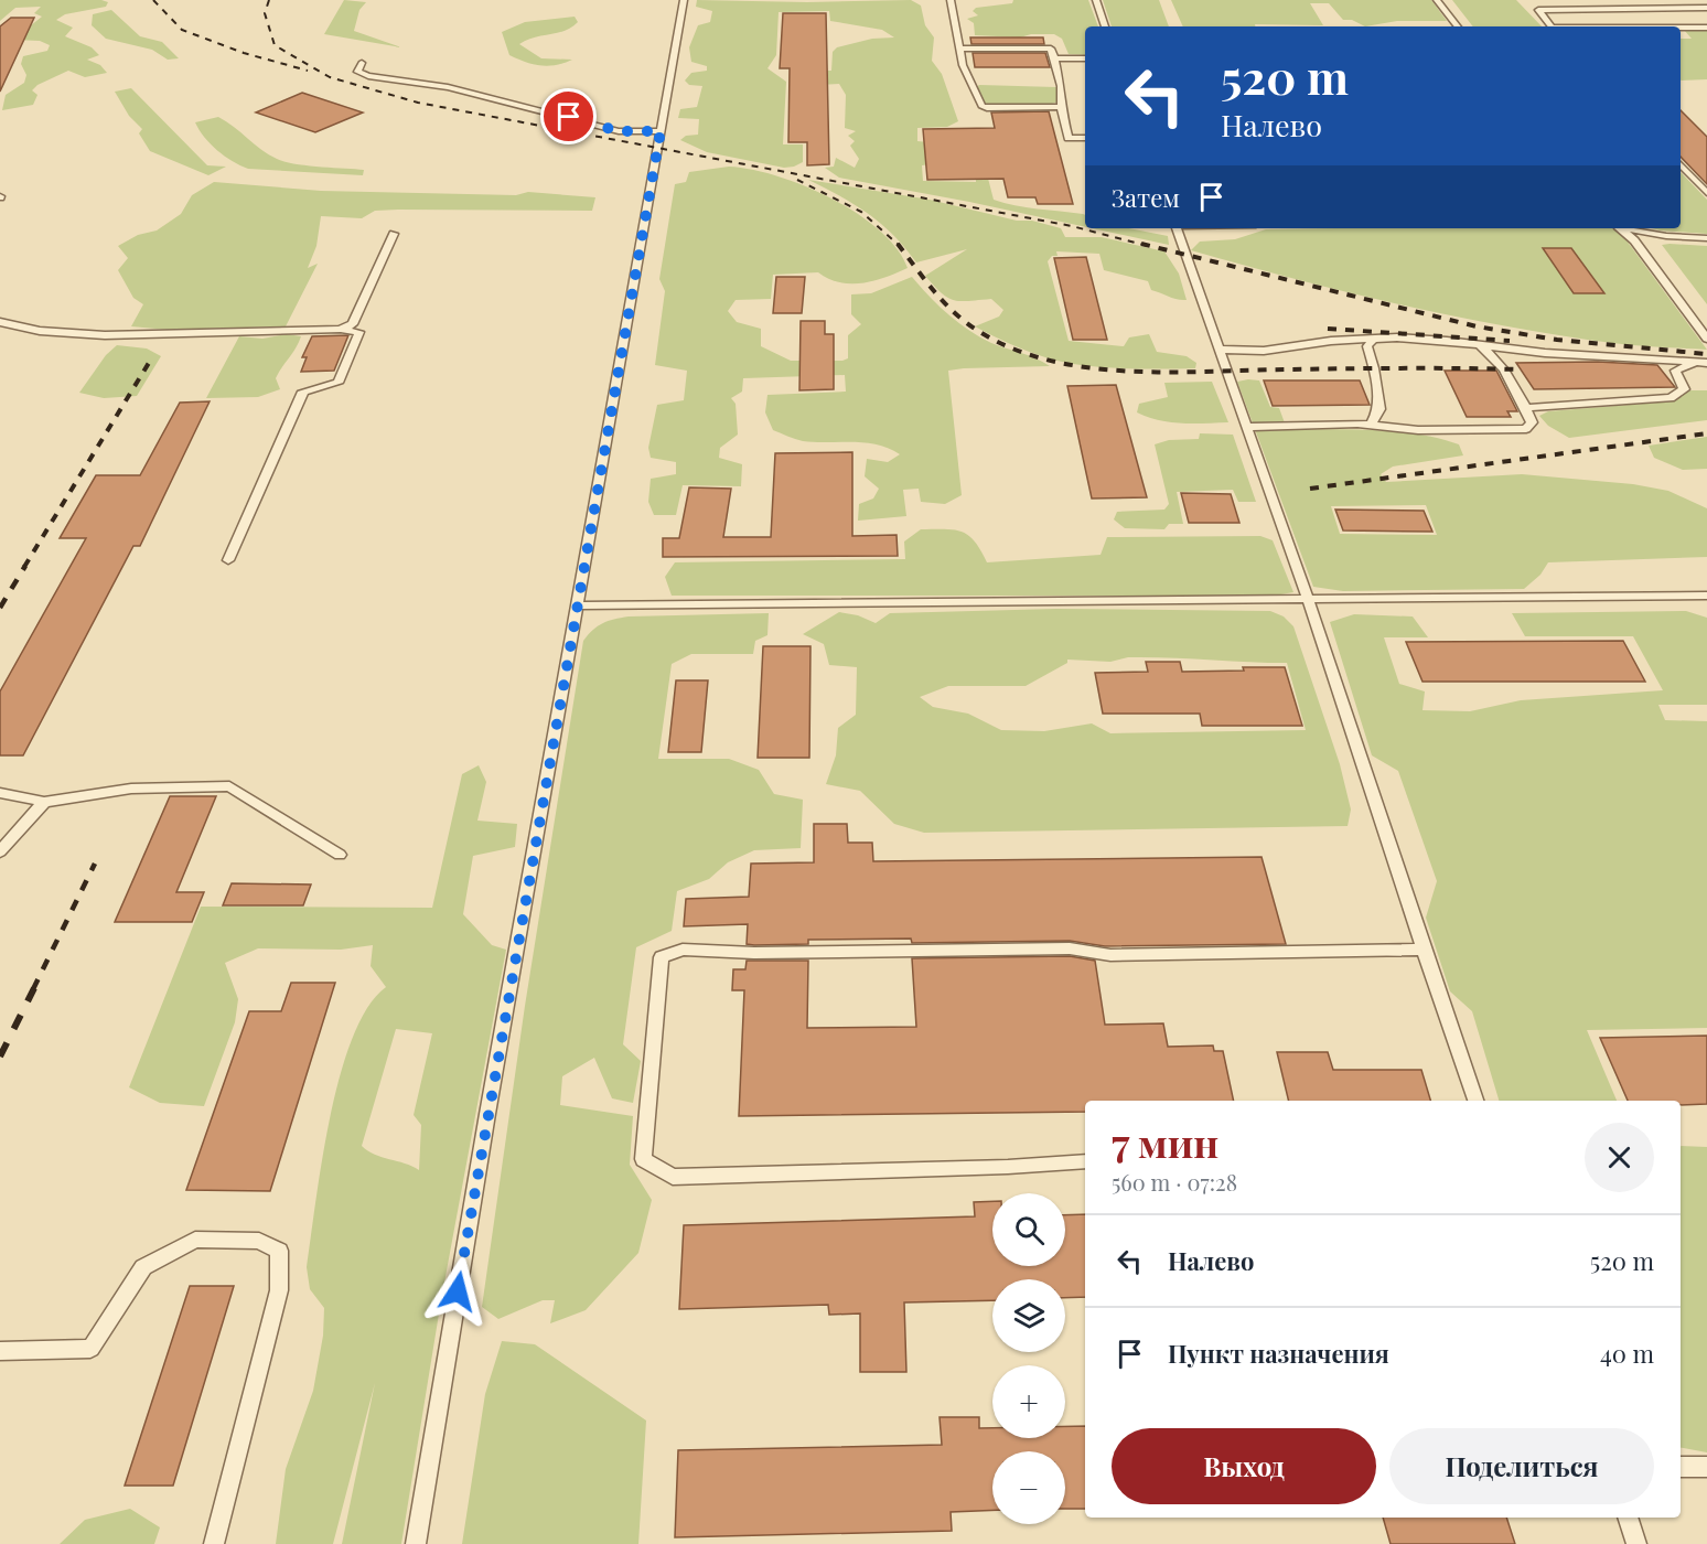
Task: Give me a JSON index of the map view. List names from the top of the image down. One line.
{"page":{"turn":["520 m","Налево"],"then":"Затем","heading":["7 мин","560 m · 07:28"],"map_buttons":["+","−"],"list":[{"name":"Налево","value":"520 m"},{"name":"Пункт назначения","value":"40 m"}],"buttons":["Выход","Поделиться"]}}
